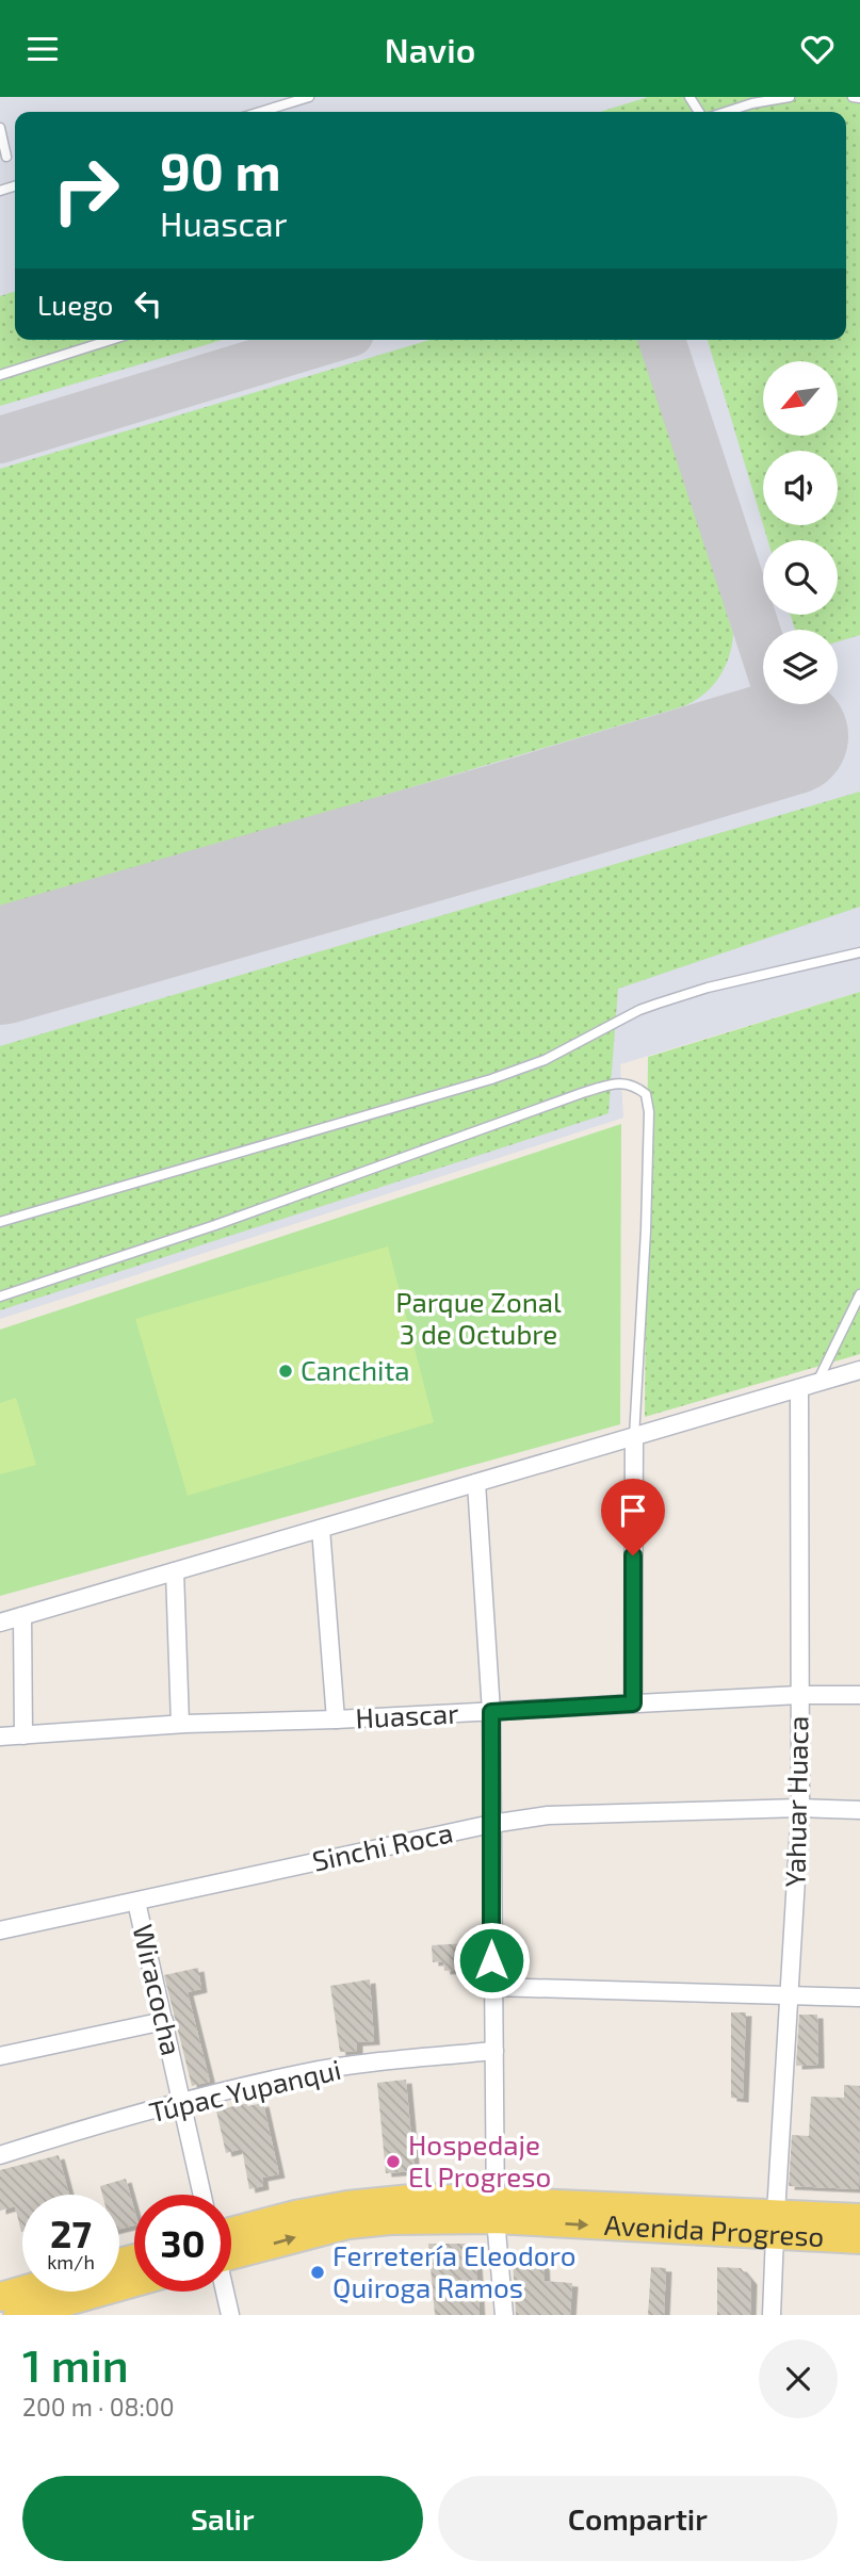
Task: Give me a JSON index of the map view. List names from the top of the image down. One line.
{"streets":{"main road":["Avenida Progreso"],"street":["Huascar","Yahuar Huaca","Sinchi Roca","Wiracocha","Túpac Yupanqui"]},"crossings":[["Huascar","Yahuar Huaca"],["Yahuar Huaca","Sinchi Roca"],["Yahuar Huaca","Avenida Progreso"],["Sinchi Roca","Wiracocha"],["Wiracocha","Túpac Yupanqui"]],"parks":["Parque Zonal 3 de Octubre"],"places":["Canchita","Hospedaje El Progreso","Ferretería Eleodoro Quiroga Ramos"],"north":"bottom left","page":{"header":"Navio","turn":["90 m","Huascar"],"then":"Luego","speed":"27 km/h","limit":"30","heading":["1 min","200 m · 08:00"],"buttons":["Salir","Compartir"]}}
